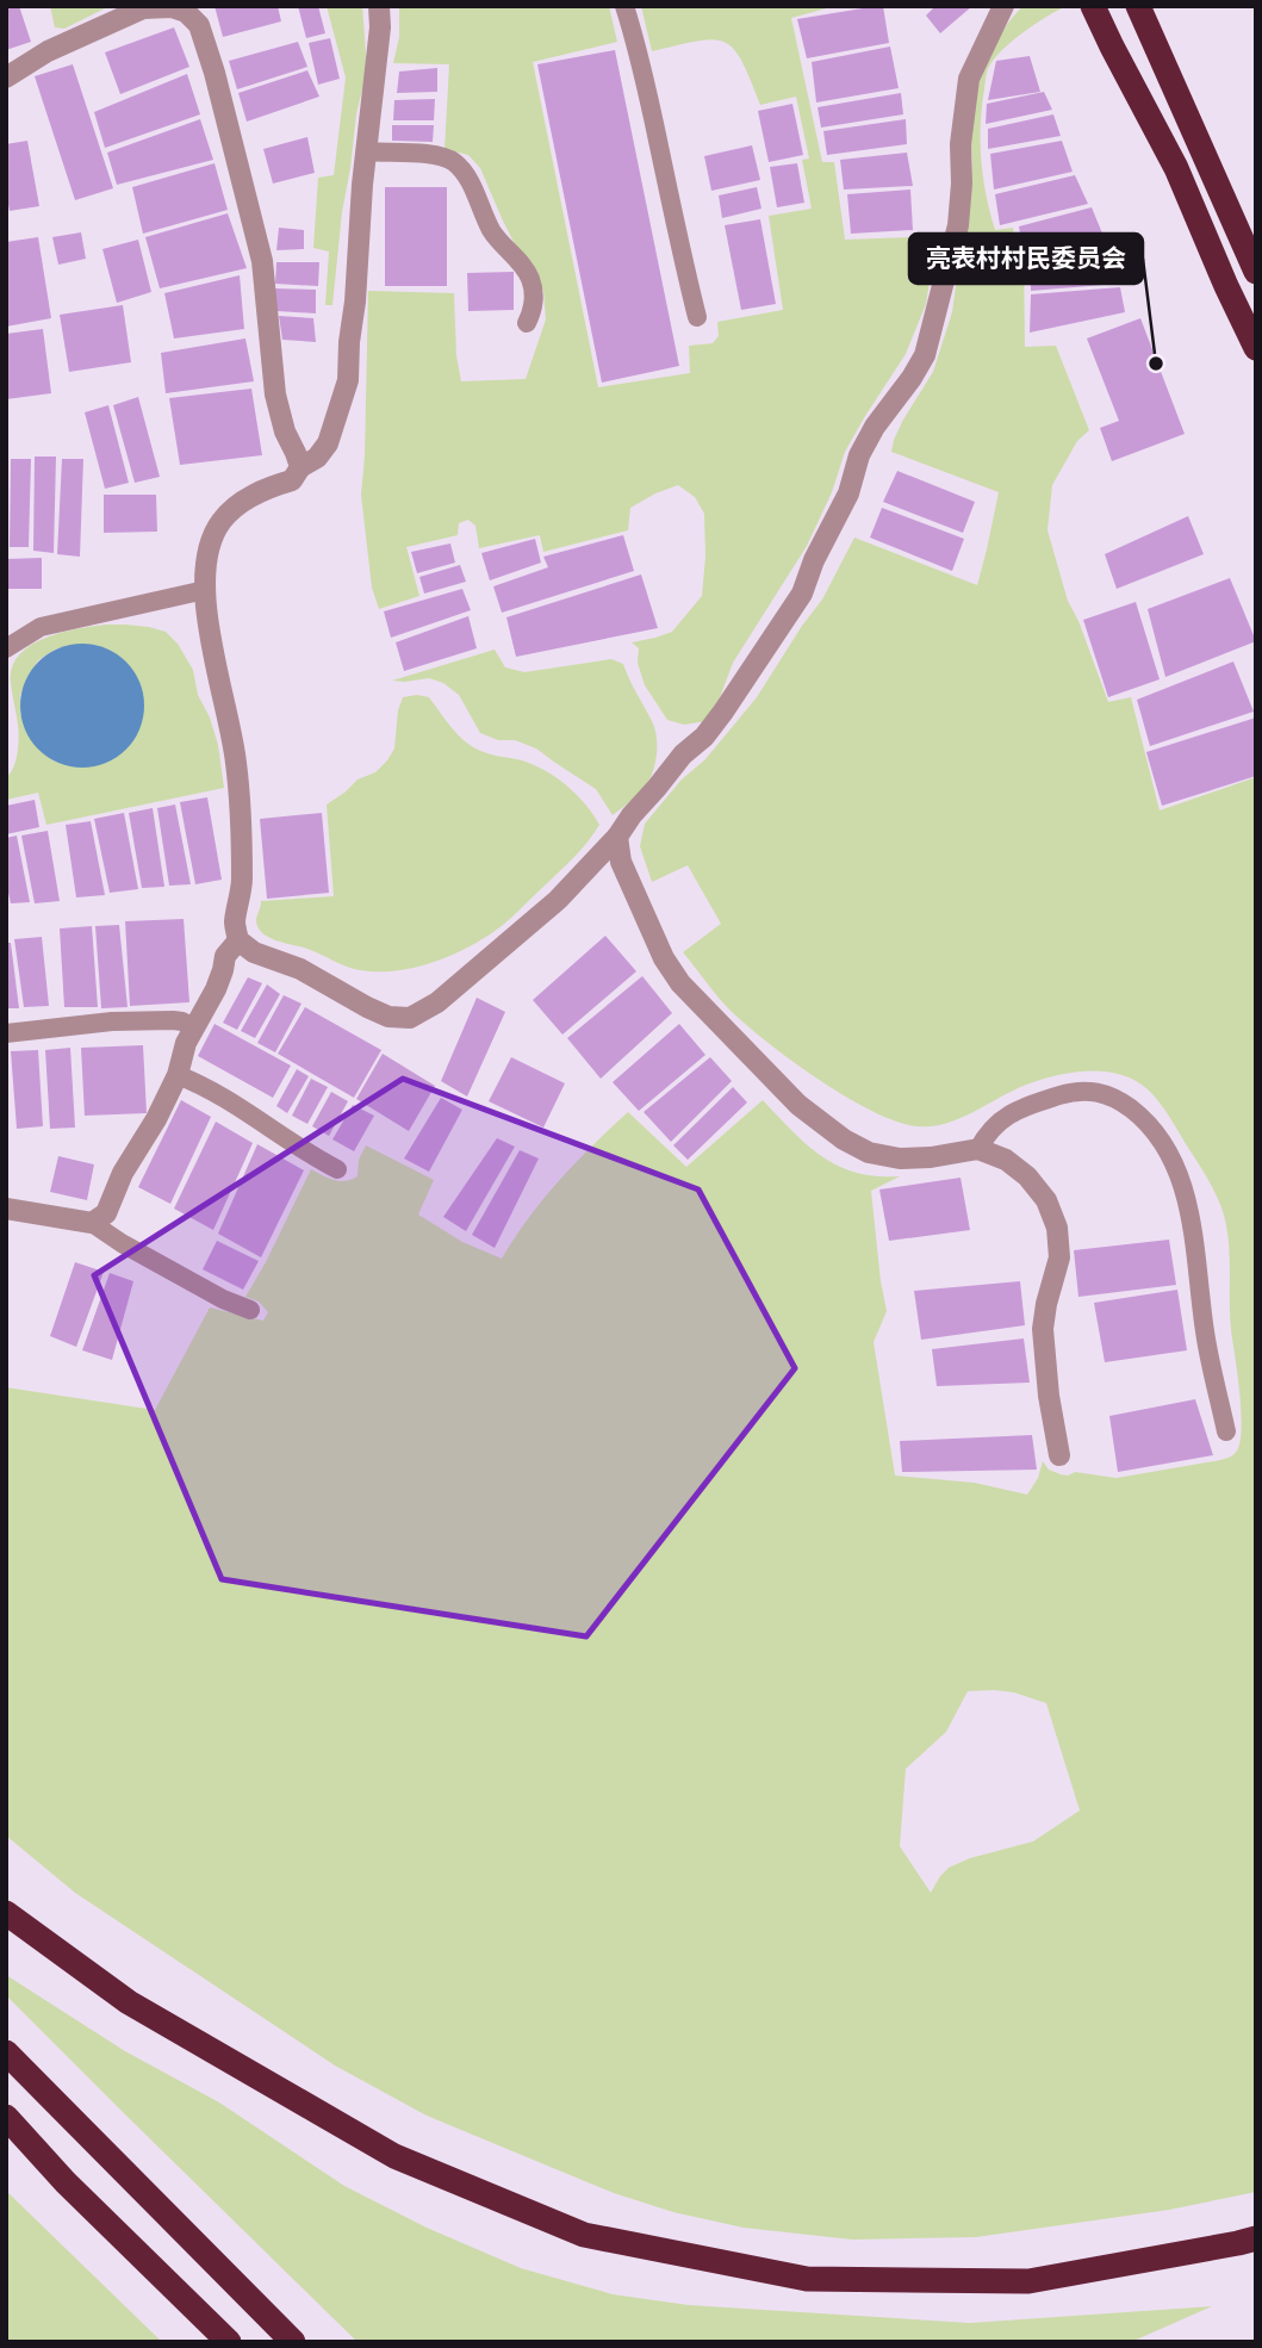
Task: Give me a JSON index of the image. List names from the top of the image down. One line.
{"places":["亮表村村民委员会"]}
